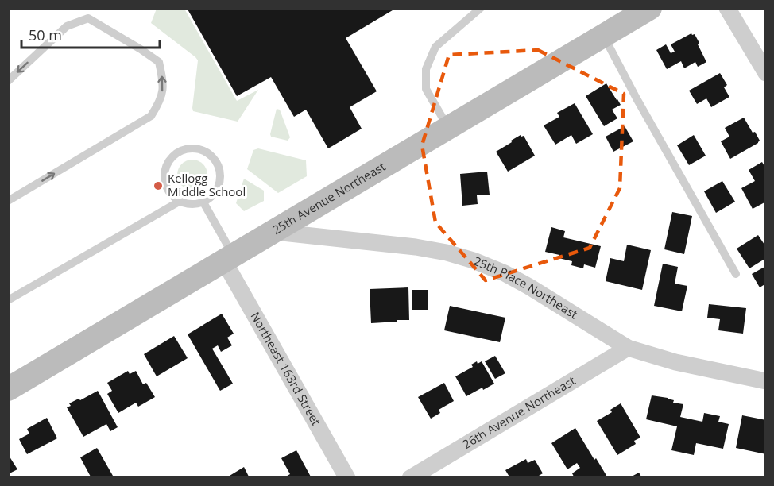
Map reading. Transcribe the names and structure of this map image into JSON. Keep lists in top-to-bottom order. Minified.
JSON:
{"streets":{"street":["25th Avenue Northeast","25th Place Northeast","Northeast 163rd Street","26th Avenue Northeast"]},"crossings":[["25th Avenue Northeast","25th Place Northeast"],["25th Avenue Northeast","Northeast 163rd Street"],["25th Place Northeast","26th Avenue Northeast"]],"places":["Kellogg Middle School"],"scale_bar":"50 m"}
